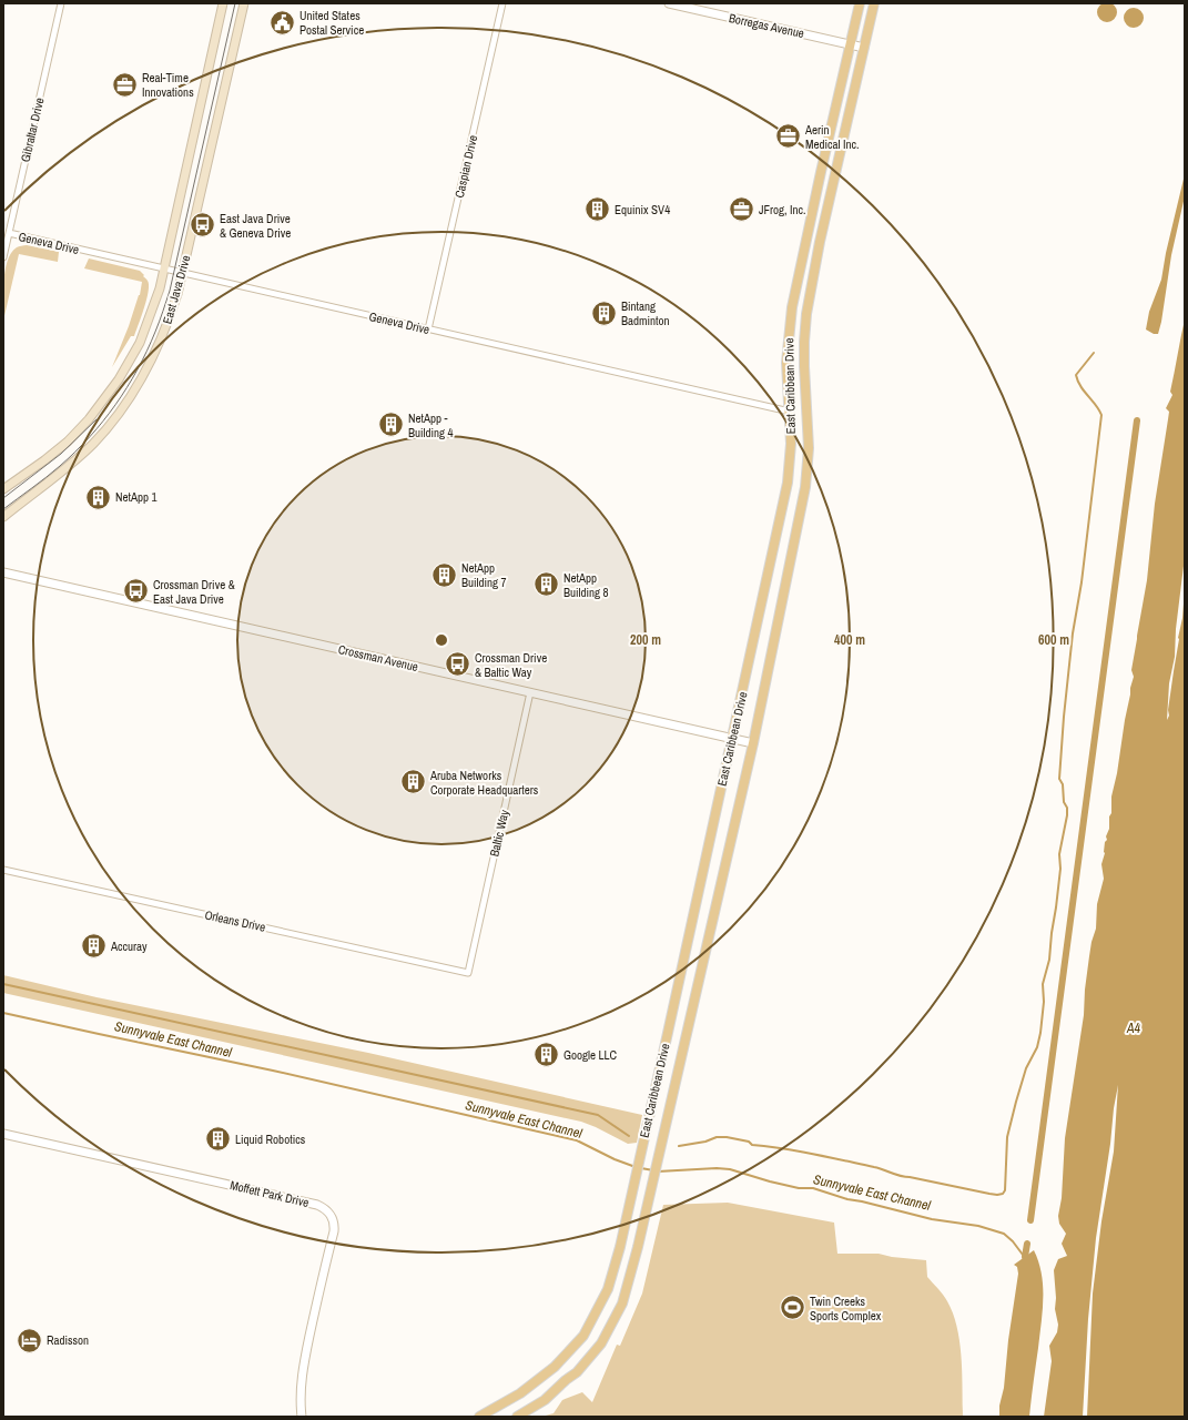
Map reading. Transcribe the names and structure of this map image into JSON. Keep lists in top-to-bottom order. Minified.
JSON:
{"streets":{"main road":["East Java Drive","East Caribbean Drive"],"street":["Borregas Avenue","Gibraltar Drive","Caspian Drive","Geneva Drive","Crossman Avenue","Baltic Way","Orleans Drive","Moffett Park Drive"]},"crossings":[["Borregas Avenue","East Caribbean Drive"],["Gibraltar Drive","Geneva Drive"],["Caspian Drive","Geneva Drive"],["Geneva Drive","East Java Drive"],["Geneva Drive","East Caribbean Drive"],["East Caribbean Drive","Crossman Avenue"],["Crossman Avenue","Baltic Way"],["Baltic Way","Orleans Drive"]],"water":["A4","Sunnyvale East Channel"],"places":{"public building":["United States Postal Service"],"office":["Real-Time Innovations","Aerin Medical Inc.","JFrog, Inc."],"building":["Equinix SV4","Bintang Badminton","NetApp - Building 4","NetApp 1","NetApp Building 7","NetApp Building 8","Aruba Networks Corporate Headquarters","Accuray","Google LLC","Liquid Robotics"],"bus stop":["East Java Drive & Geneva Drive","Crossman Drive & East Java Drive","Crossman Drive & Baltic Way"],"sports":["Twin Creeks Sports Complex"],"hotel":["Radisson"]},"rings":["200 m","400 m","600 m"]}
